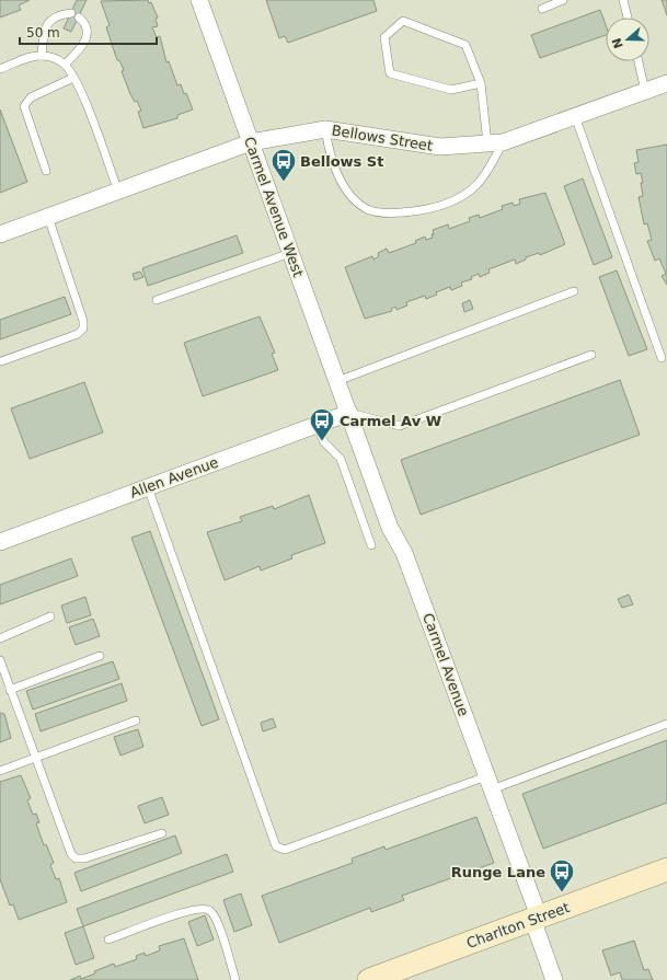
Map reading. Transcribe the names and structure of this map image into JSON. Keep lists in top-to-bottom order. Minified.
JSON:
{"streets":{"street":["Bellows Street","Carmel Avenue West","Allen Avenue","Carmel Avenue","Charlton Street"]},"crossings":[["Bellows Street","Carmel Avenue West"],["Carmel Avenue West","Allen Avenue"],["Carmel Avenue West","Carmel Avenue"],["Allen Avenue","Carmel Avenue"],["Carmel Avenue","Charlton Street"]],"places":{"bus stop":["Bellows St","Carmel Av W","Runge Lane"]},"scale_bar":"50 m","north":"left"}
